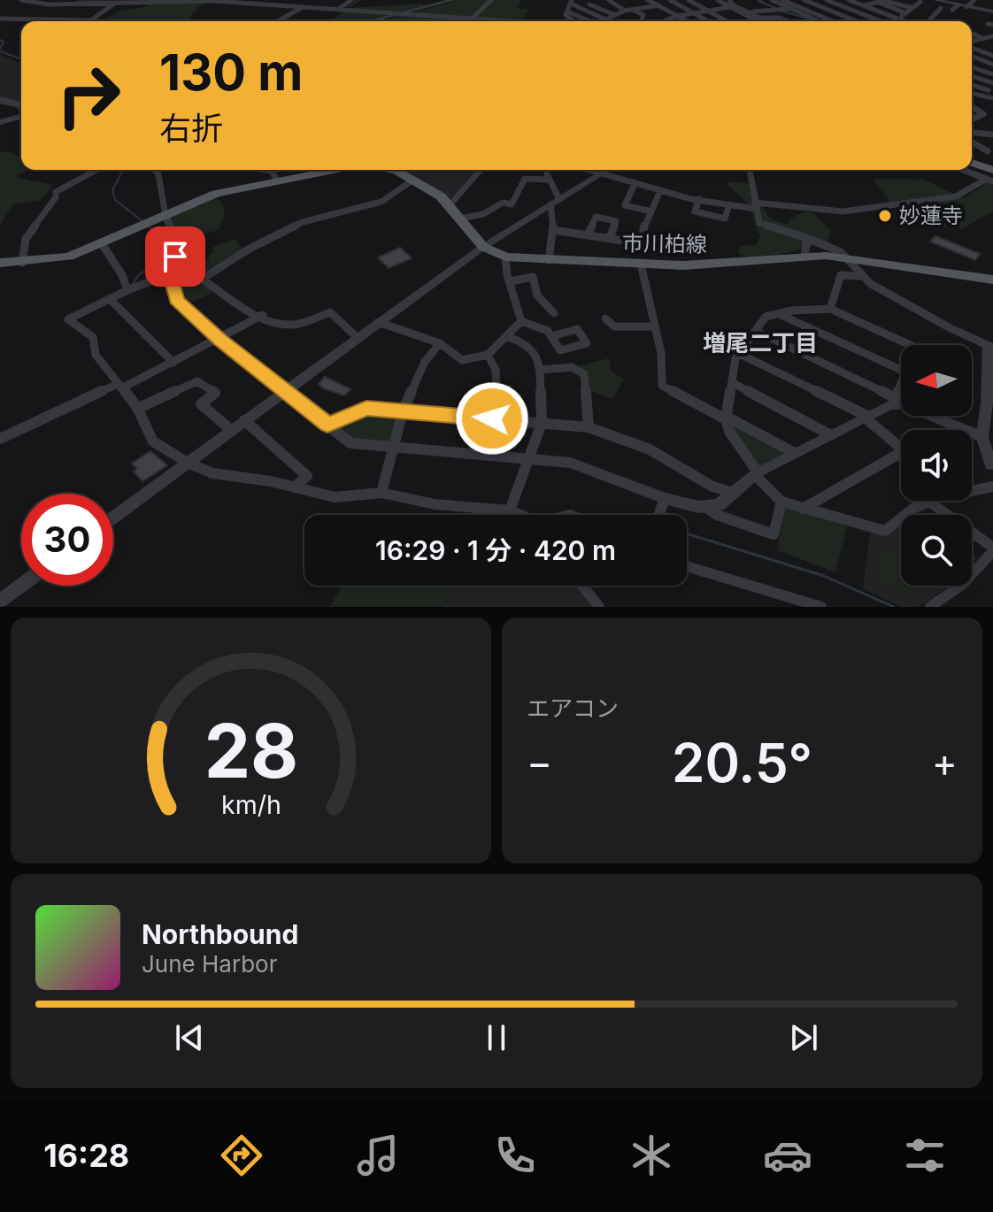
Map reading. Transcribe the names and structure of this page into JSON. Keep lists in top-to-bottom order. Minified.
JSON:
{"streets":{"main road":["市川柏線"]},"districts":["増尾二丁目"],"places":["妙蓮寺"],"north":"left","page":{"turn":["130 m","右折"],"limit":"30","trip":"16:29 · 1 分 · 420 m","tile":"エアコン","heat":["−","20.5°","+"],"song":["Northbound","June Harbor"],"tabs":"16:28","gauge":["28","km/h"]}}
